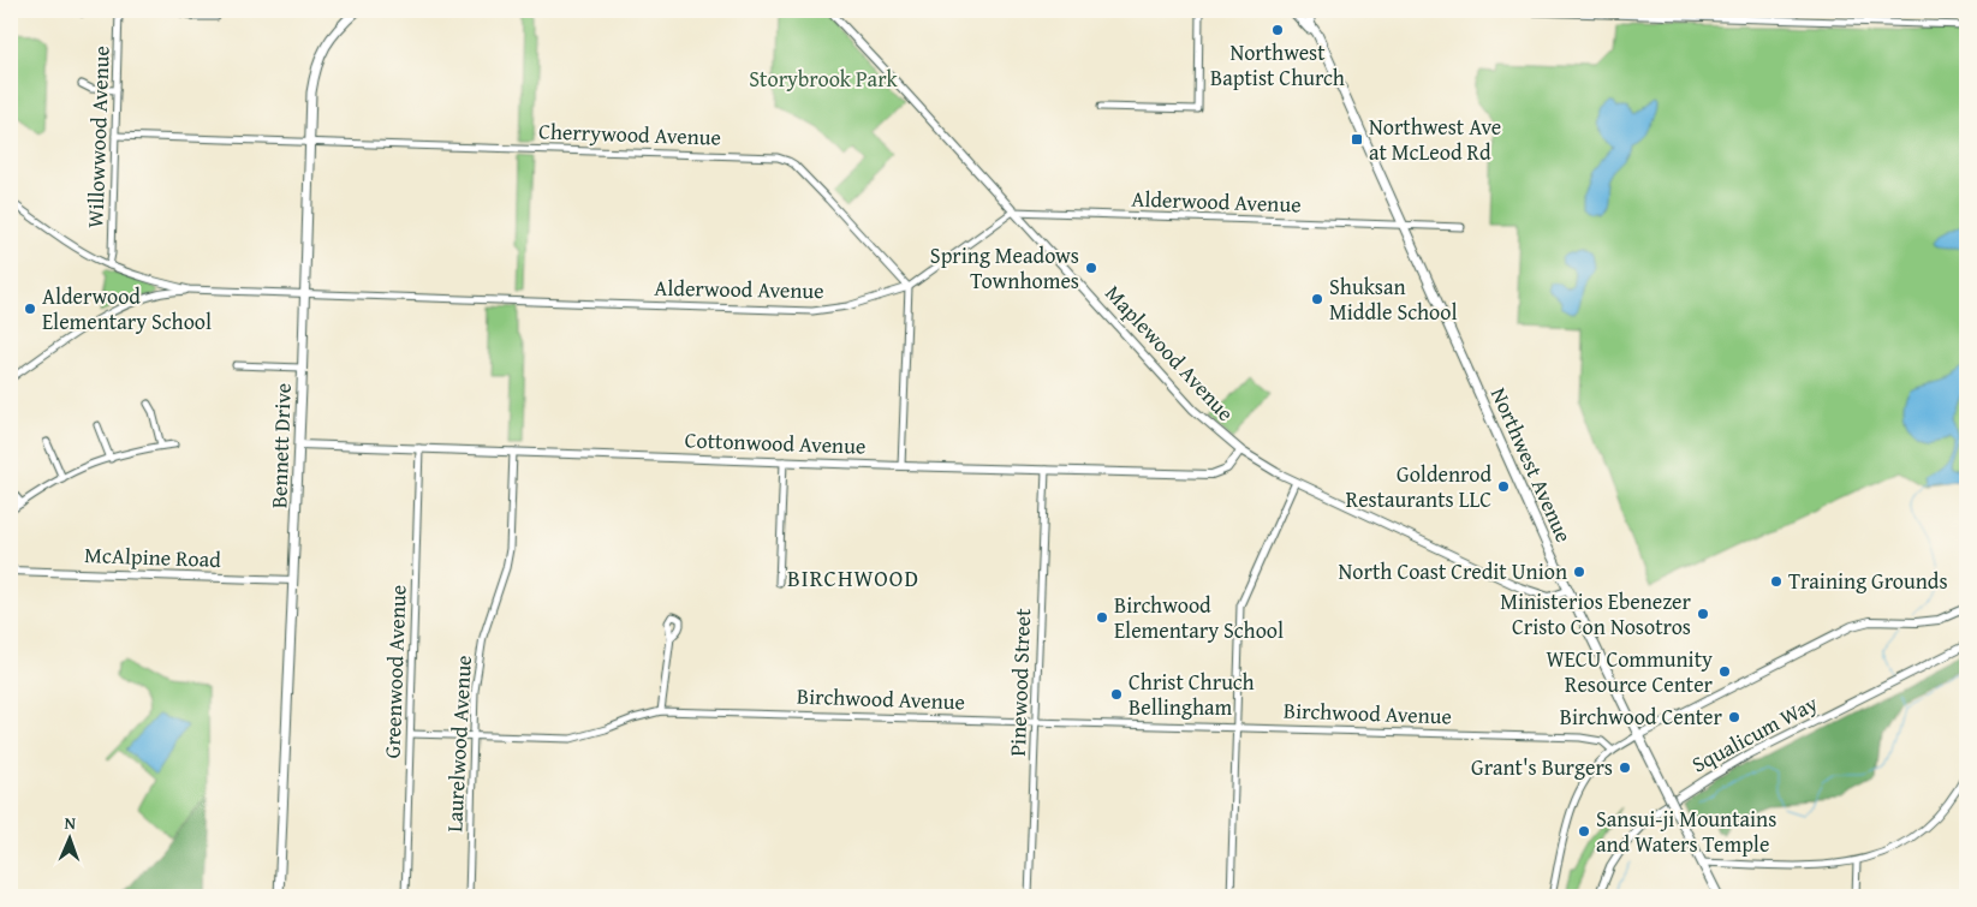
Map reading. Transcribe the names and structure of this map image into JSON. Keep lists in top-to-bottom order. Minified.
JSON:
{"streets":{"main road":["Bennett Drive","Northwest Avenue"],"street":["Cherrywood Avenue","Willowwood Avenue","Alderwood Avenue","Maplewood Avenue","Cottonwood Avenue","McAlpine Road","Greenwood Avenue","Pinewood Street","Birchwood Avenue","Squalicum Way","Laurelwood Avenue"]},"crossings":[["Cherrywood Avenue","Willowwood Avenue"],["Cherrywood Avenue","Alderwood Avenue"],["Cherrywood Avenue","Bennett Drive"],["Willowwood Avenue","Alderwood Avenue"],["Alderwood Avenue","Maplewood Avenue"],["Alderwood Avenue","Bennett Drive"],["Alderwood Avenue","Northwest Avenue"],["Maplewood Avenue","Cottonwood Avenue"],["Maplewood Avenue","Northwest Avenue"],["Cottonwood Avenue","Bennett Drive"],["Cottonwood Avenue","Greenwood Avenue"],["Cottonwood Avenue","Pinewood Street"],["Cottonwood Avenue","Laurelwood Avenue"],["Bennett Drive","McAlpine Road"],["Greenwood Avenue","Birchwood Avenue"],["Pinewood Street","Birchwood Avenue"],["Birchwood Avenue","Laurelwood Avenue"]],"districts":["BIRCHWOOD"],"parks":["Storybrook Park"],"places":{"other":["Northwest Baptist Church","Spring Meadows Townhomes","Shuksan Middle School","Alderwood Elementary School","Goldenrod Restaurants LLC","North Coast Credit Union","Training Grounds","Ministerios Ebenezer Cristo Con Nosotros","Birchwood Elementary School","WECU Community Resource Center","Christ Chruch Bellingham","Birchwood Center","Grant's Burgers","Sansui-ji Mountains and Waters Temple"],"transit":["Northwest Ave at McLeod Rd"]},"north":"top"}
